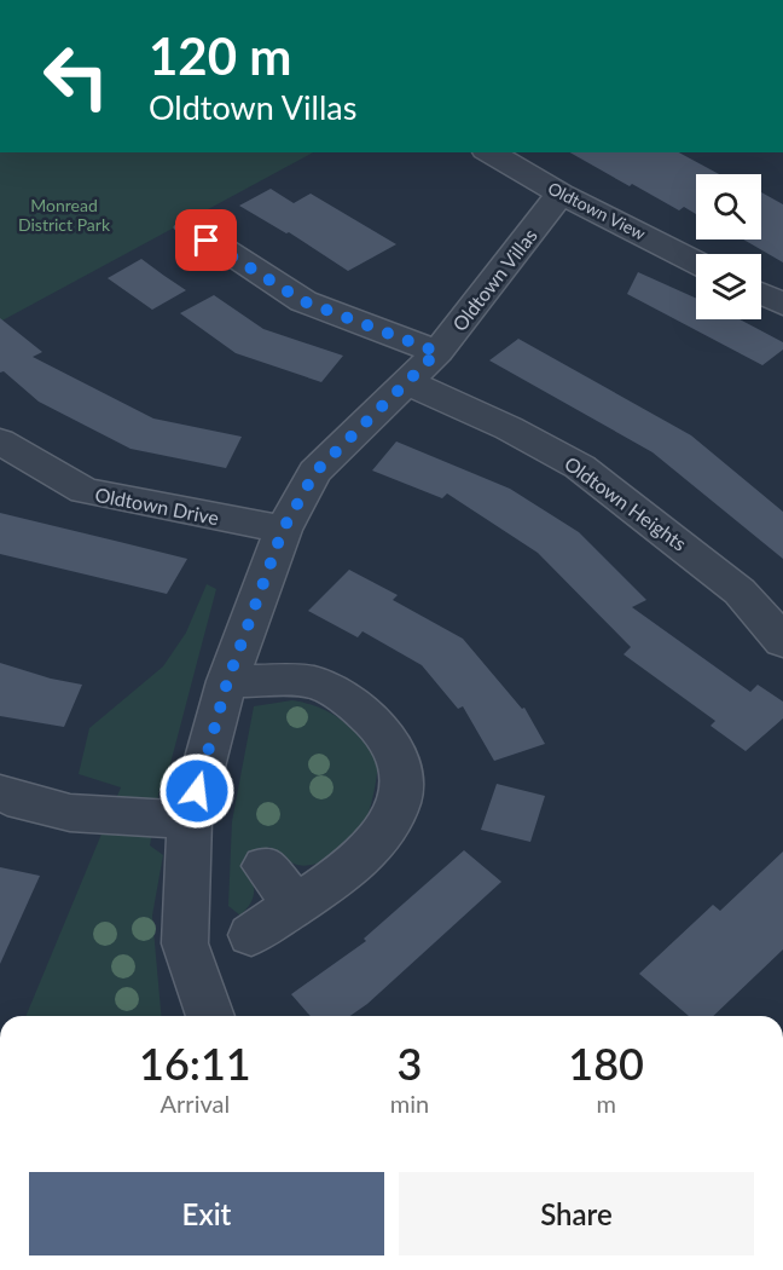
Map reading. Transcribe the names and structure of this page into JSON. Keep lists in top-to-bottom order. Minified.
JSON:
{"streets":{"street":["Oldtown View","Oldtown Villas","Oldtown Heights","Oldtown Drive"]},"crossings":[["Oldtown View","Oldtown Villas"],["Oldtown Villas","Oldtown Heights"],["Oldtown Villas","Oldtown Drive"]],"parks":["Monread District Park"],"page":{"turn":["120 m","Oldtown Villas"],"eta":["16:11","Arrival","3","min","180","m"],"buttons":["Exit","Share"]}}
